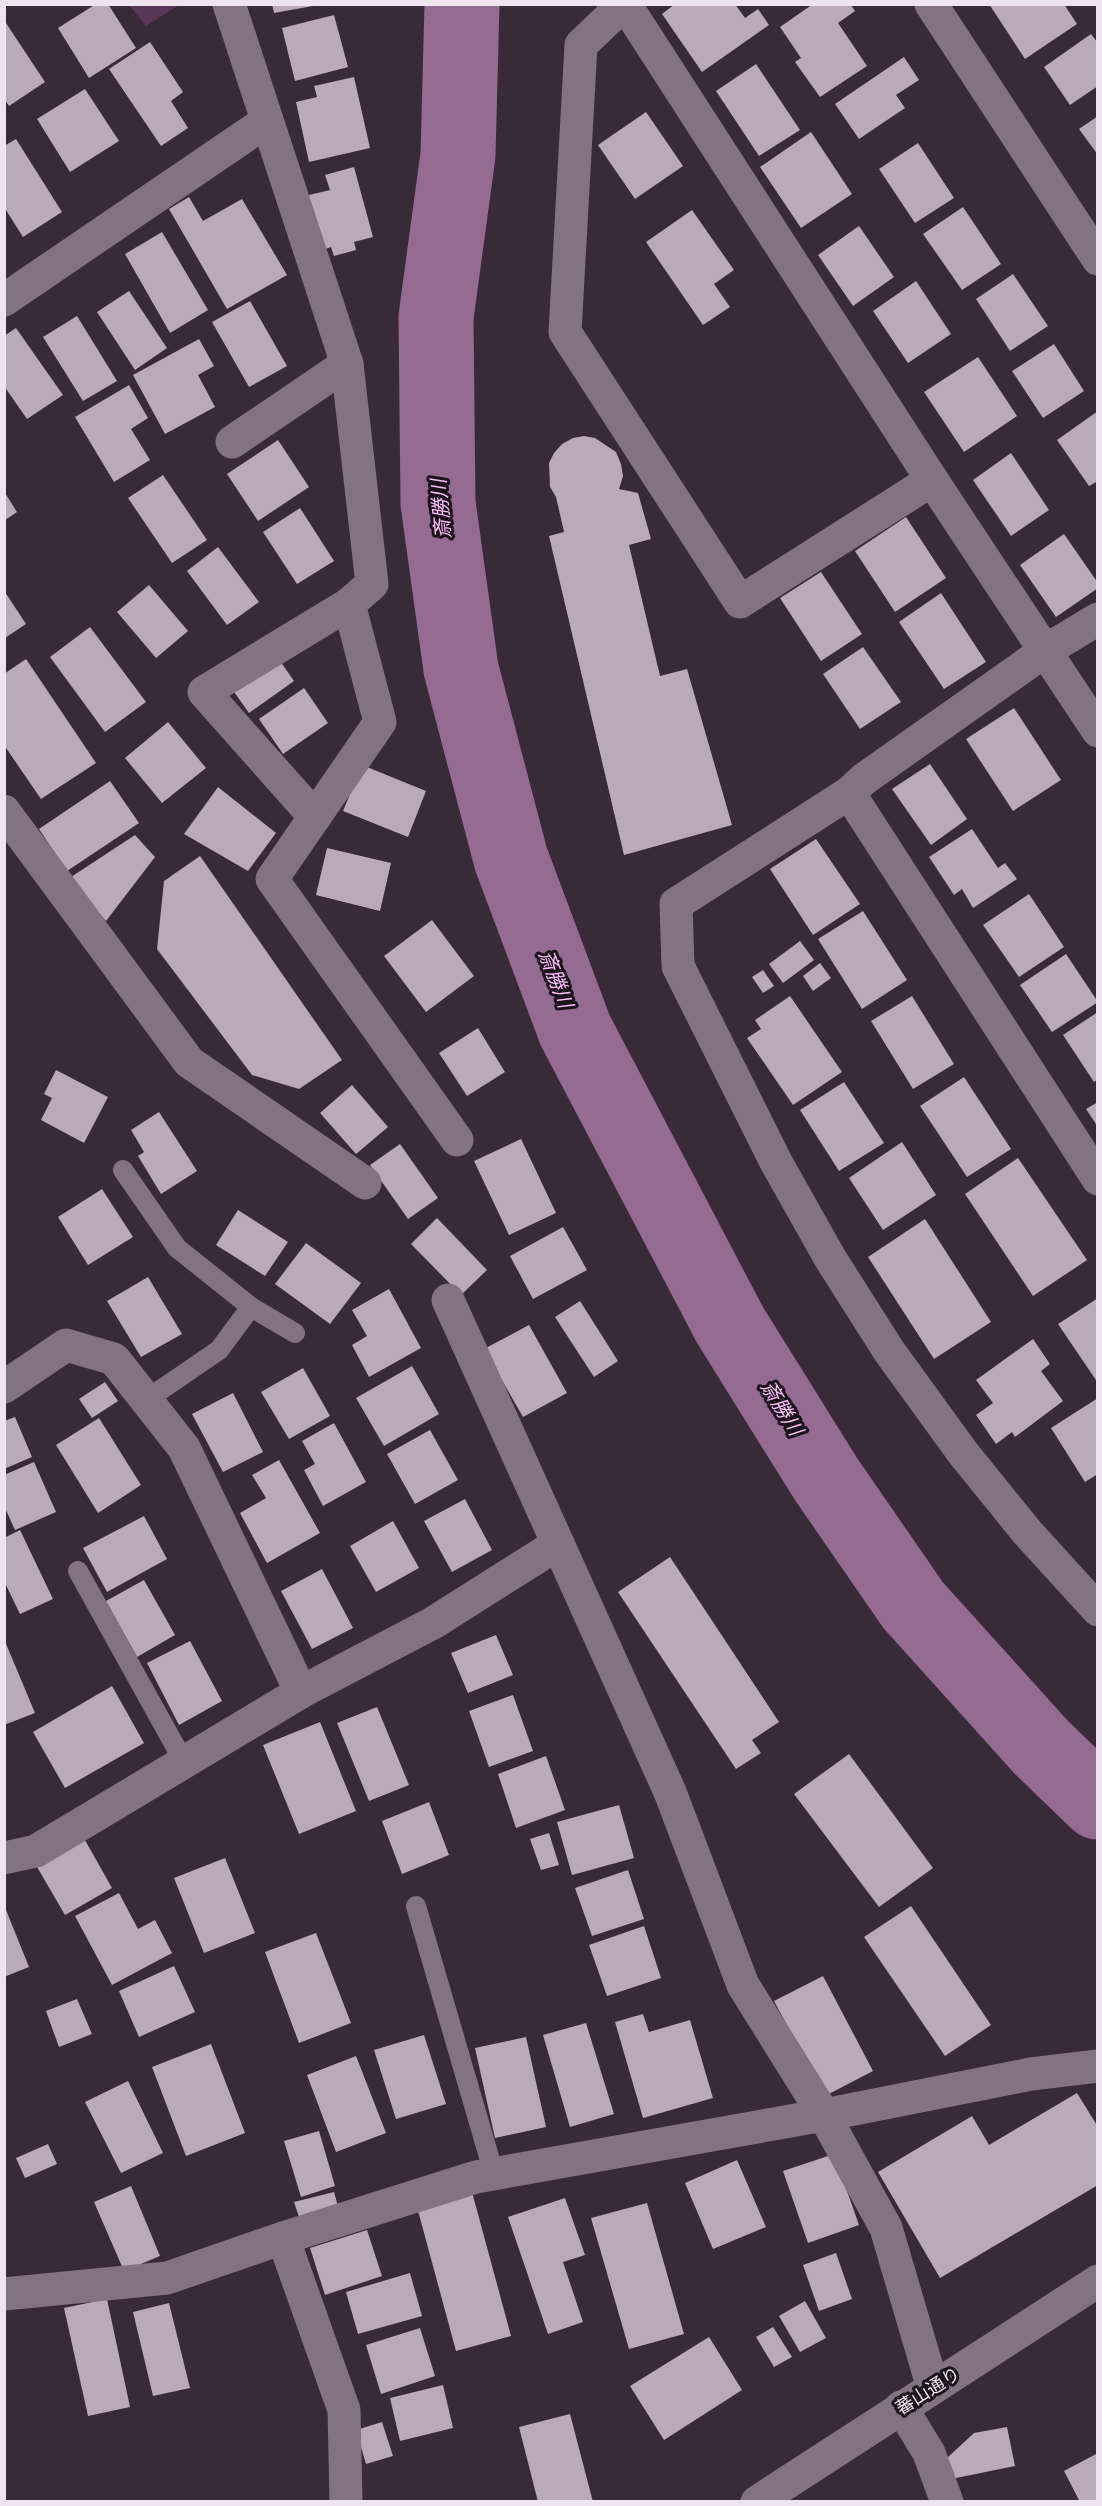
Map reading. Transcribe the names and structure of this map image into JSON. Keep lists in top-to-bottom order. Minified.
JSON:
{"streets":{"street":["蕃山通り"]},"water":["斎勝川"]}
